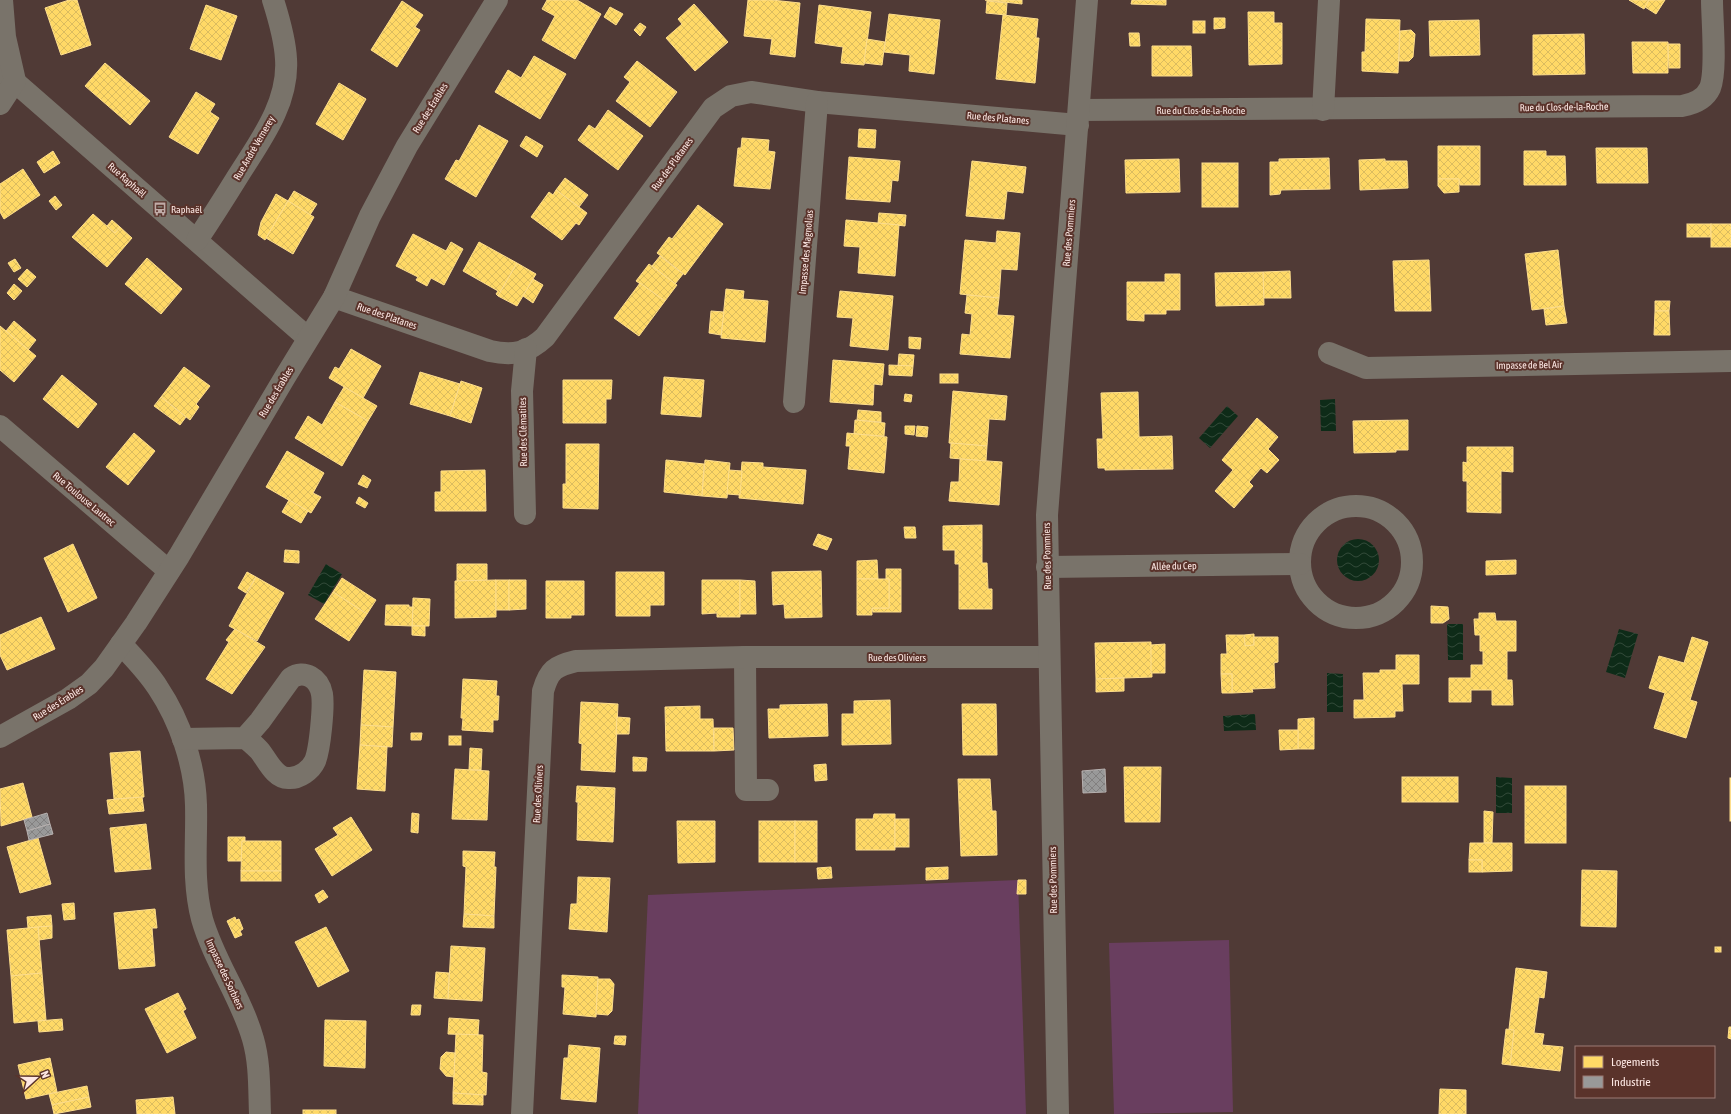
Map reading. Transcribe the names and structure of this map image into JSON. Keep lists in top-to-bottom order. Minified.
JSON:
{"streets":{"street":["Rue du Clos-de-la-Roche","Rue des Érables","Rue des Platanes","Rue André Vernerey","Rue Raphaël","Rue des Pommiers","Impasse des Magnolias","Impasse de Bel Air","Rue des Clématites","Rue Toulouse Lautrec","Allée du Cep","Rue des Oliviers","Impasse des Sorbiers"]},"crossings":[["Rue du Clos-de-la-Roche","Rue des Platanes"],["Rue du Clos-de-la-Roche","Rue des Pommiers"],["Rue des Érables","Rue des Platanes"],["Rue des Érables","Rue Raphaël"],["Rue des Érables","Rue Toulouse Lautrec"],["Rue des Érables","Impasse des Sorbiers"],["Rue des Platanes","Rue des Pommiers"],["Rue des Platanes","Impasse des Magnolias"],["Rue des Platanes","Rue des Clématites"],["Rue André Vernerey","Rue Raphaël"],["Rue des Pommiers","Allée du Cep"],["Rue des Pommiers","Rue des Oliviers"]],"places":{"bus stop":["Raphaël"]},"legend":["Logements","Industrie"],"north":"right"}
